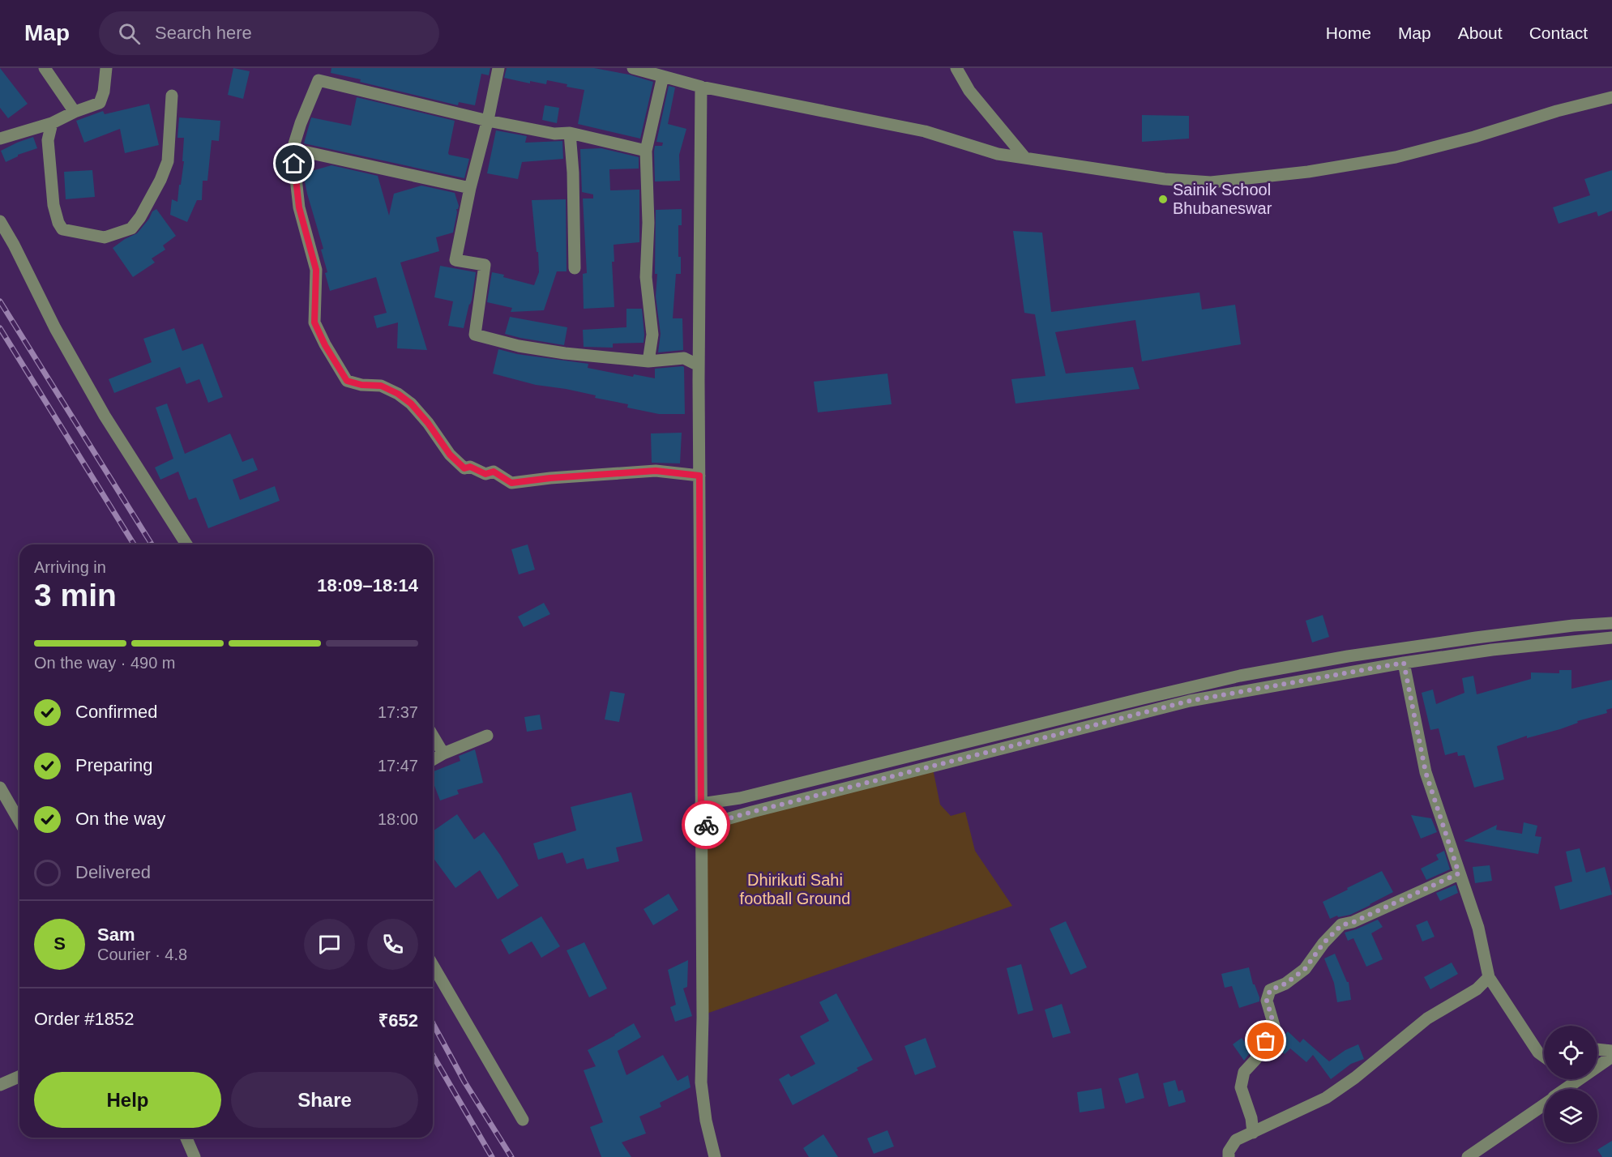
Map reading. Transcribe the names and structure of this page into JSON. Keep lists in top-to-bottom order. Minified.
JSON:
{"parks":["Dhirikuti Sahi football Ground"],"places":["Sainik School Bhubaneswar"],"page":{"header":"Map","search":"Search here","nav":["Home","Map","About","Contact"],"heading":["3 min","Arriving in","18:09–18:14"],"panel":["Sam","Courier · 4.8","Order #1852","₹652"],"bar":"On the way · 490 m","list":[["Confirmed","17:37"],["Preparing","17:47"],["On the way","18:00"],"Delivered"],"round":"S","buttons":["Help","Share"]}}
